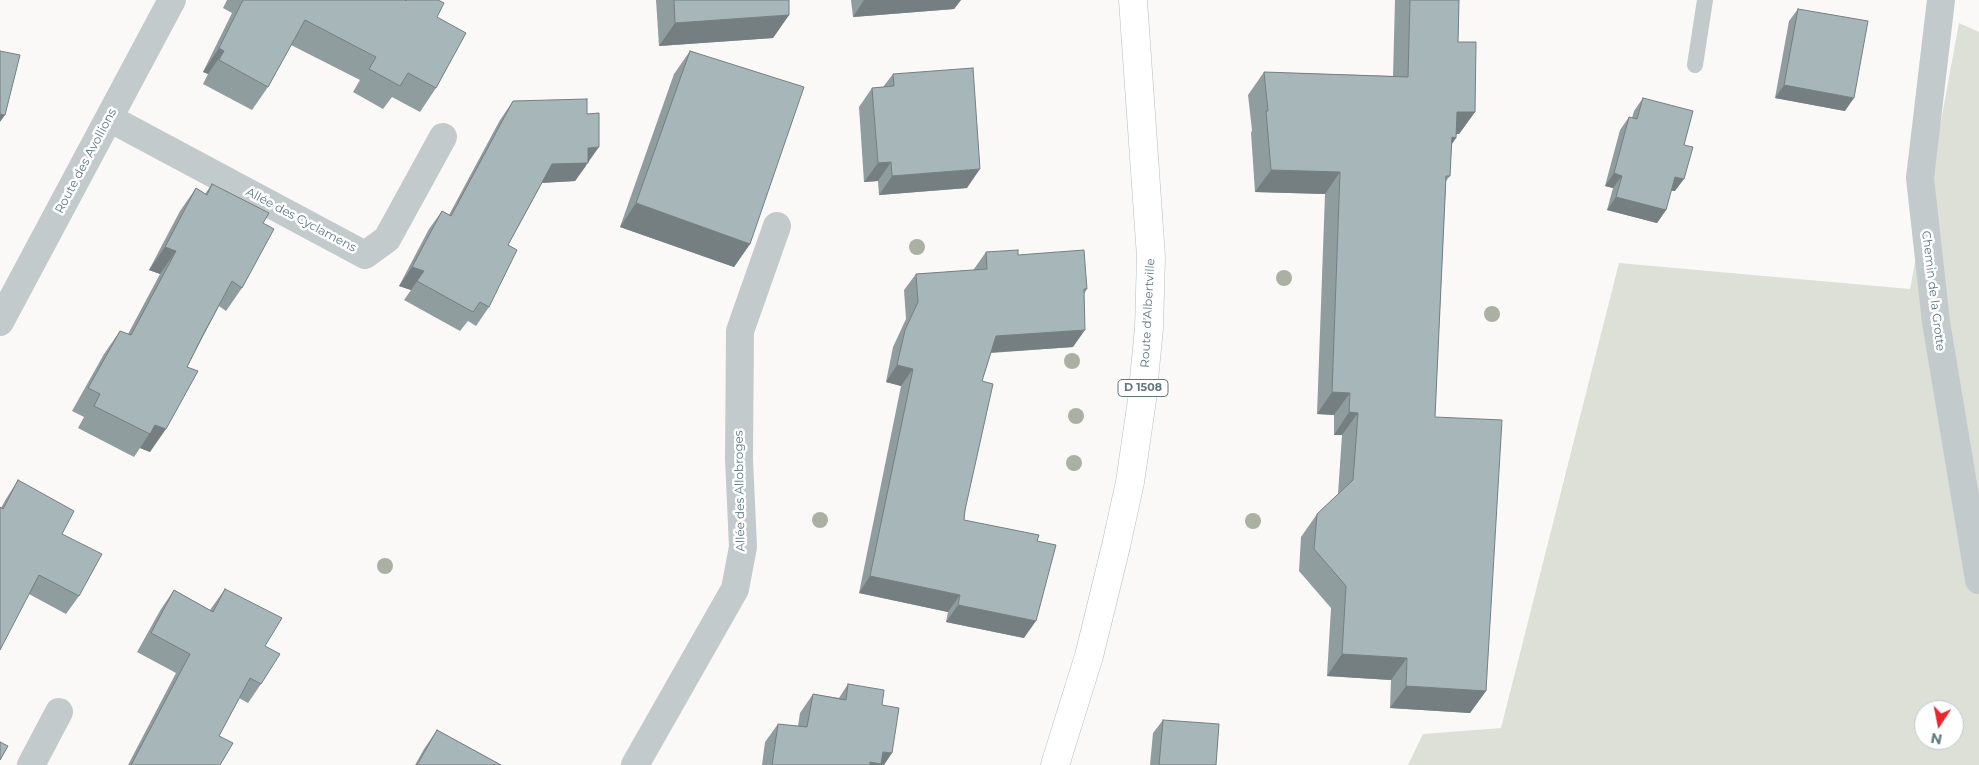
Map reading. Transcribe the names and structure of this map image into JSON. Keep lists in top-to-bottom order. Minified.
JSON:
{"streets":{"main road":["Route d'Albertville","D 1508"],"street":["Route des Avollions","Allée des Cyclamens","Chemin de la Grotte","Allée des Allobroges"]},"crossings":[["Route des Avollions","Allée des Cyclamens"]],"north":"bottom"}
